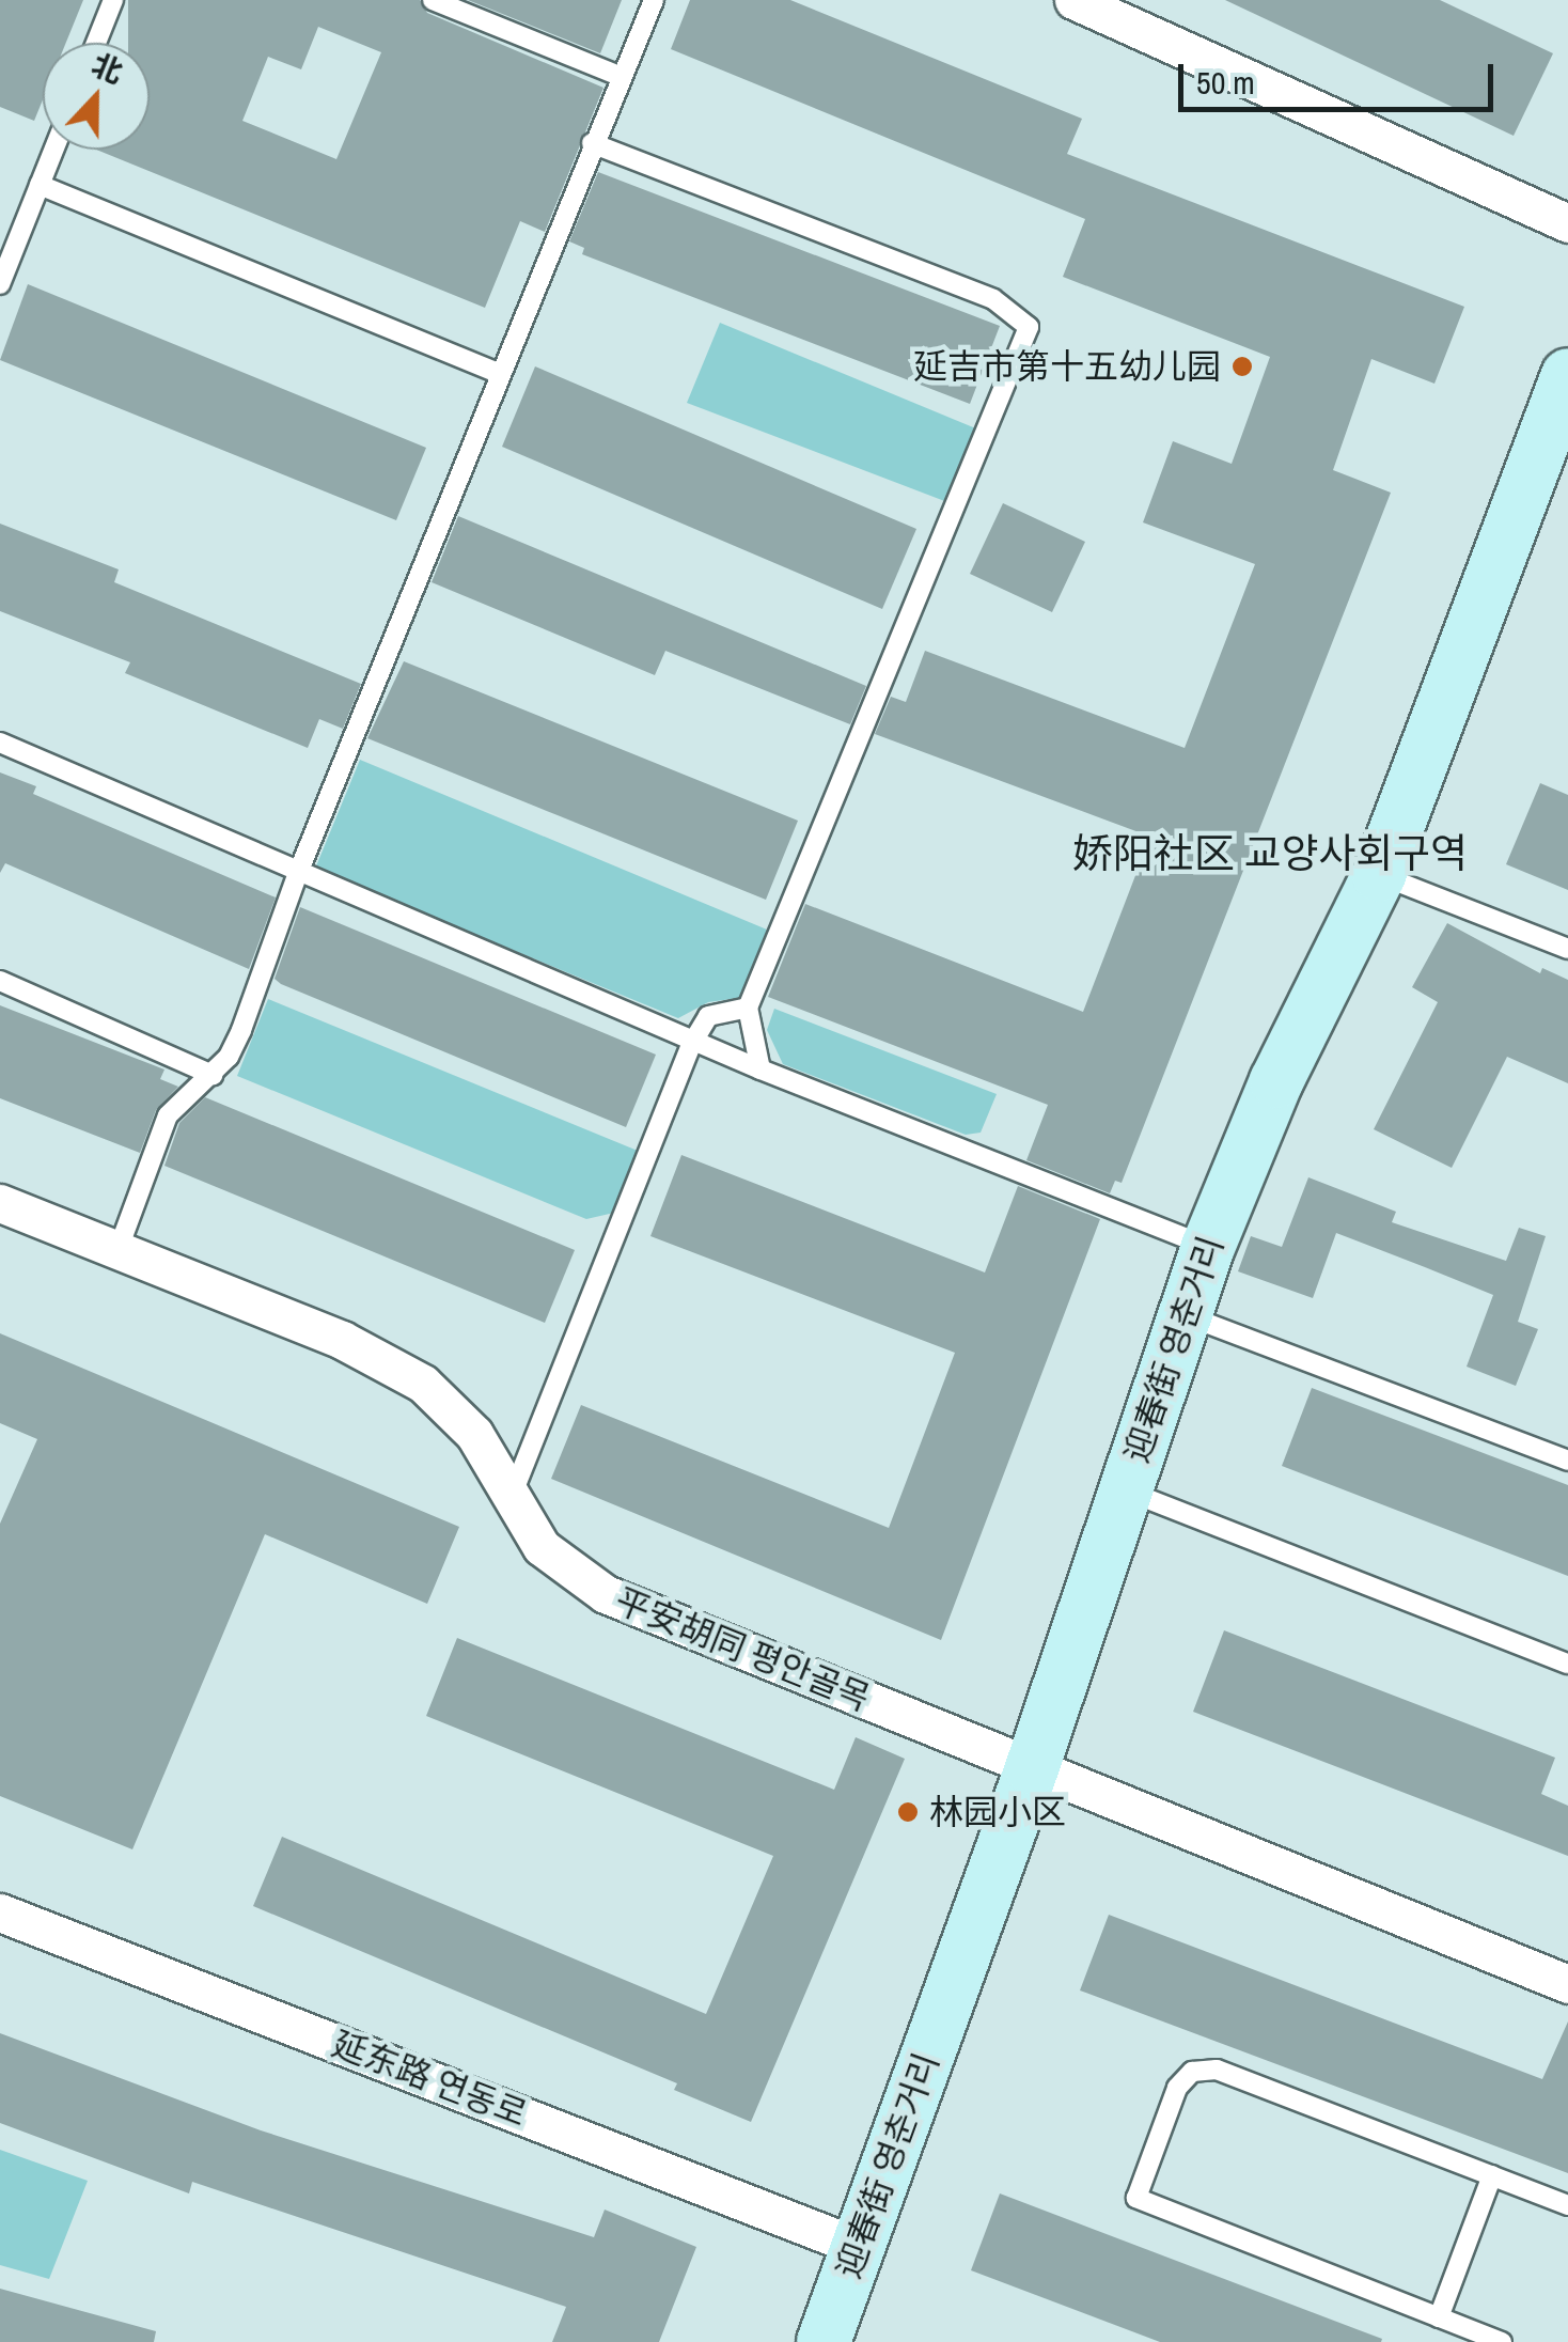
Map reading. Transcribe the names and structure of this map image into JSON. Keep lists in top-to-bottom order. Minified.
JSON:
{"streets":{"street":["迎春街 영춘거리","平安胡同 평안골목","延东路 연동로"]},"crossings":[["迎春街 영춘거리","平安胡同 평안골목"],["迎春街 영춘거리","延东路 연동로"]],"districts":["娇阳社区 교양사회구역"],"places":["延吉市第十五幼儿园","林园小区"],"scale_bar":"50 m","north":"top"}
